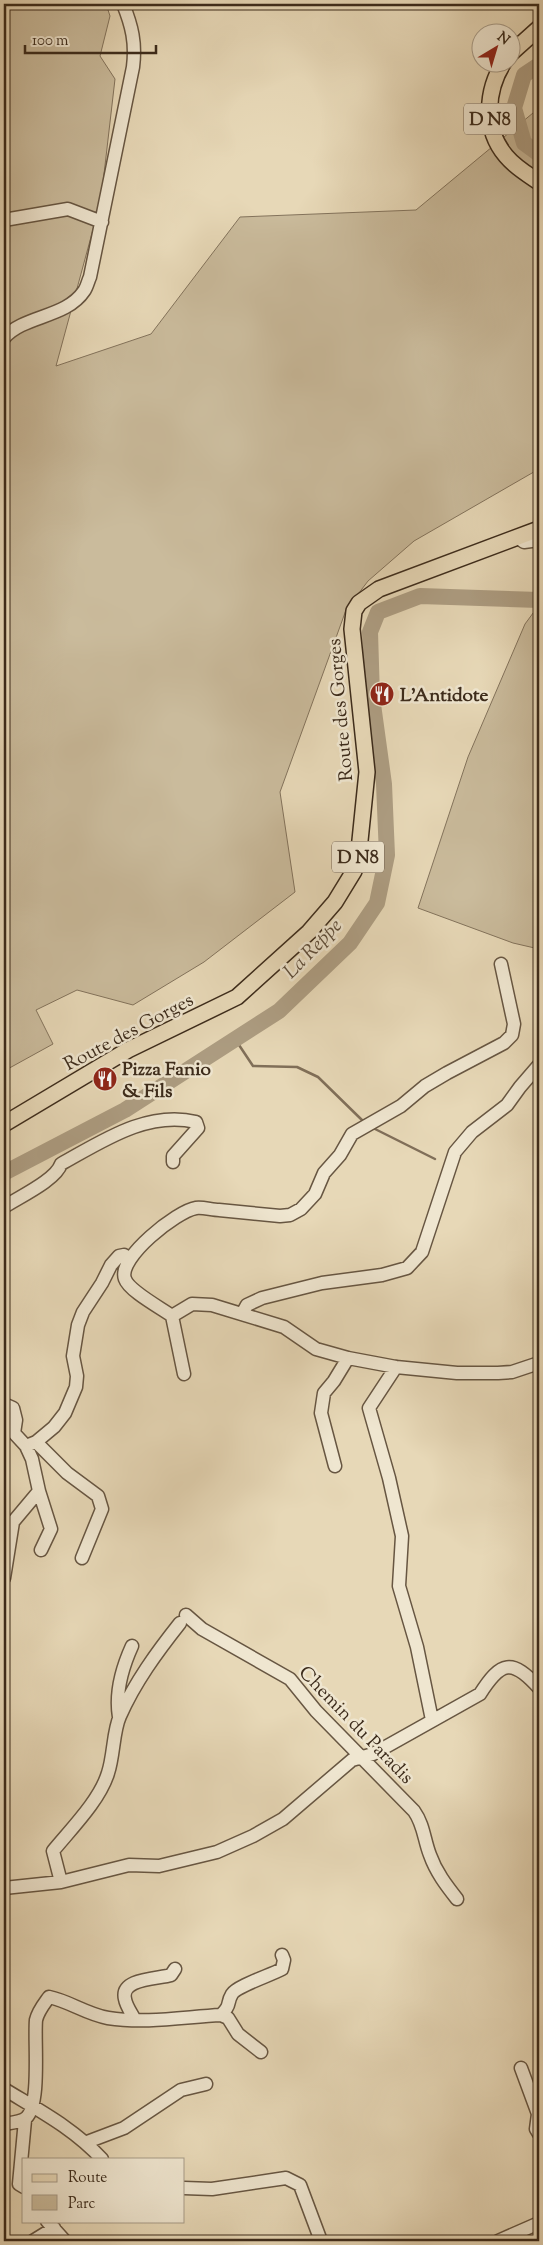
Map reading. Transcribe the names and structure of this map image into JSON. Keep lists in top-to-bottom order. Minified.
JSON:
{"streets":{"main road":["D N8","Route des Gorges"],"street":["Chemin du Paradis"]},"water":["La Reppe"],"places":{"restaurant":["L'Antidote","Pizza Fanio & Fils"]},"legend":["Route","Parc"],"scale_bar":"100 m","north":"top right"}
